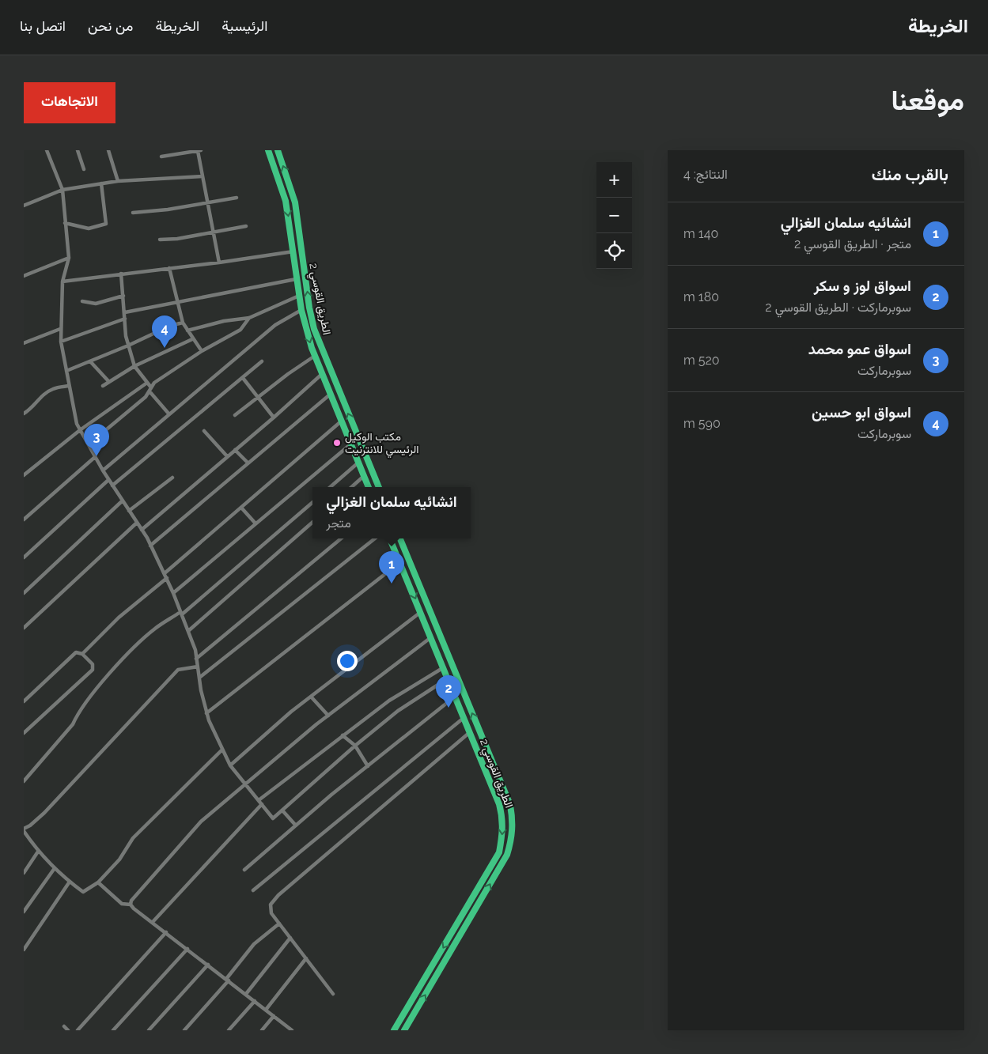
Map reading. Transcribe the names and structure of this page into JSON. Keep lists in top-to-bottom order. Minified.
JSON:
{"streets":{"highway":["الطريق القوسي 2"]},"places":["مكتب الوكيل الرئيسي للانترنيت"],"page":{"header":"الخريطة","nav":["الرئيسية","الخريطة","من نحن","اتصل بنا"],"title":"موقعنا","buttons":"الاتجاهات","heading":["بالقرب منك","النتائج: 4"],"map_buttons":["+","−"],"list":[{"mark":"1","name":"انشائيه سلمان الغزالي","note":"متجر · الطريق القوسي 2","value":"140 m"},{"mark":"2","name":"اسواق لوز و سكر","note":"سوبرماركت · الطريق القوسي 2","value":"180 m"},{"mark":"3","name":"اسواق عمو محمد","note":"سوبرماركت","value":"520 m"},{"mark":"4","name":"اسواق ابو حسين","note":"سوبرماركت","value":"590 m"}],"pins":["4","3","1","2"],"popup":["انشائيه سلمان الغزالي","متجر"]}}
